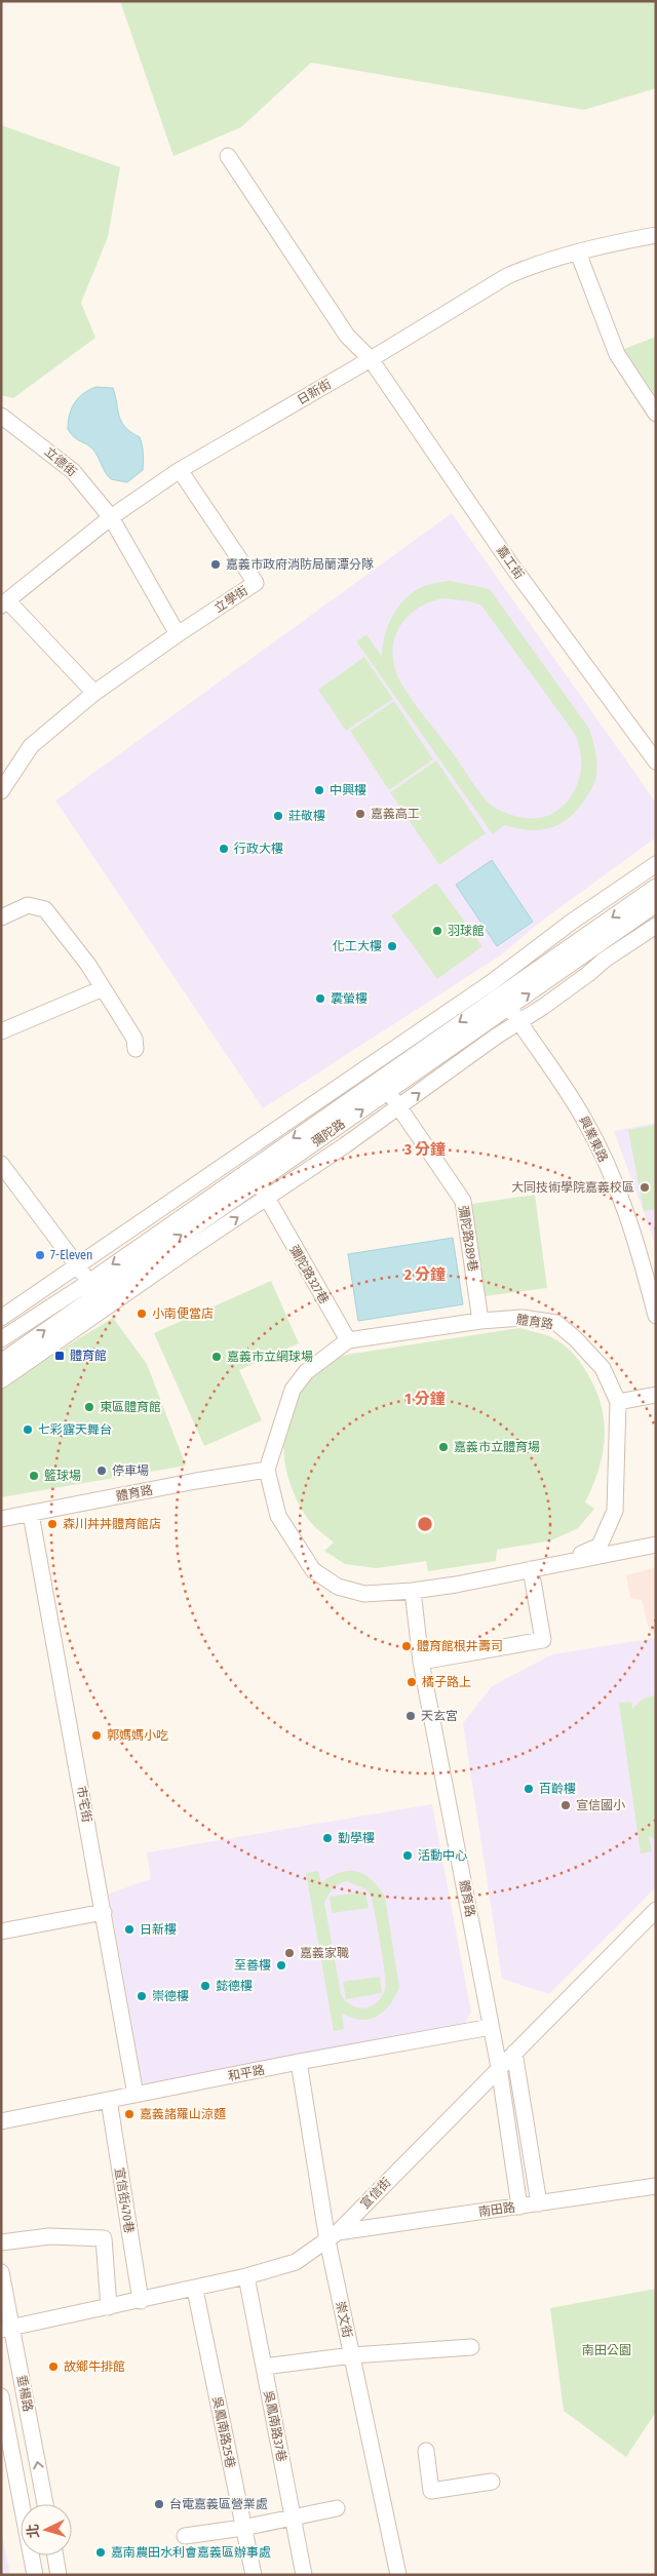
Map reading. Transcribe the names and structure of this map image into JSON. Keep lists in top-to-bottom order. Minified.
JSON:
{"streets":{"street":["日新街","立德街","嘉工街","立學街","彌陀路","興業東路","彌陀路289巷","彌陀路327巷","體育路","市宅街","和平路","宣信街","宣信街470巷","南田路","崇文街","垂楊路","吳鳳南路37巷","吳鳳南路25巷"]},"crossings":[["日新街","立德街"],["日新街","嘉工街"],["日新街","立學街"],["立德街","立學街"],["彌陀路","興業東路"],["彌陀路","彌陀路289巷"],["彌陀路","彌陀路327巷"],["彌陀路289巷","體育路"],["彌陀路327巷","體育路"],["體育路","市宅街"],["體育路","和平路"],["體育路","宣信街"],["體育路","南田路"],["市宅街","和平路"],["和平路","宣信街470巷"],["和平路","崇文街"],["宣信街","宣信街470巷"],["宣信街","南田路"],["宣信街","崇文街"],["宣信街","垂楊路"],["宣信街","吳鳳南路37巷"],["宣信街","吳鳳南路25巷"],["南田路","崇文街"]],"parks":["南田公園"],"places":{"other":["嘉義市政府消防局蘭潭分隊","中興樓","嘉義高工","莊敬樓","行政大樓","羽球館","化工大樓","囊螢樓","大同技術學院嘉義校區","7-Eleven","小南便當店","嘉義市立網球場","東區體育館","七彩露天舞台","嘉義市立體育場","停車場","籃球場","森川丼丼體育館店","體育館根井壽司","橘子路上","天玄宮","郭媽媽小吃","百齡樓","宣信國小","勤學樓","活動中心","日新樓","嘉義家職","至善樓","懿德樓","崇德樓","嘉義諸羅山涼麵","故鄉牛排館","台電嘉義區營業處","嘉南農田水利會嘉義區辦事處"],"transit":["體育館"]},"north":"left","rings":["3 分鐘","2 分鐘","1 分鐘"]}
